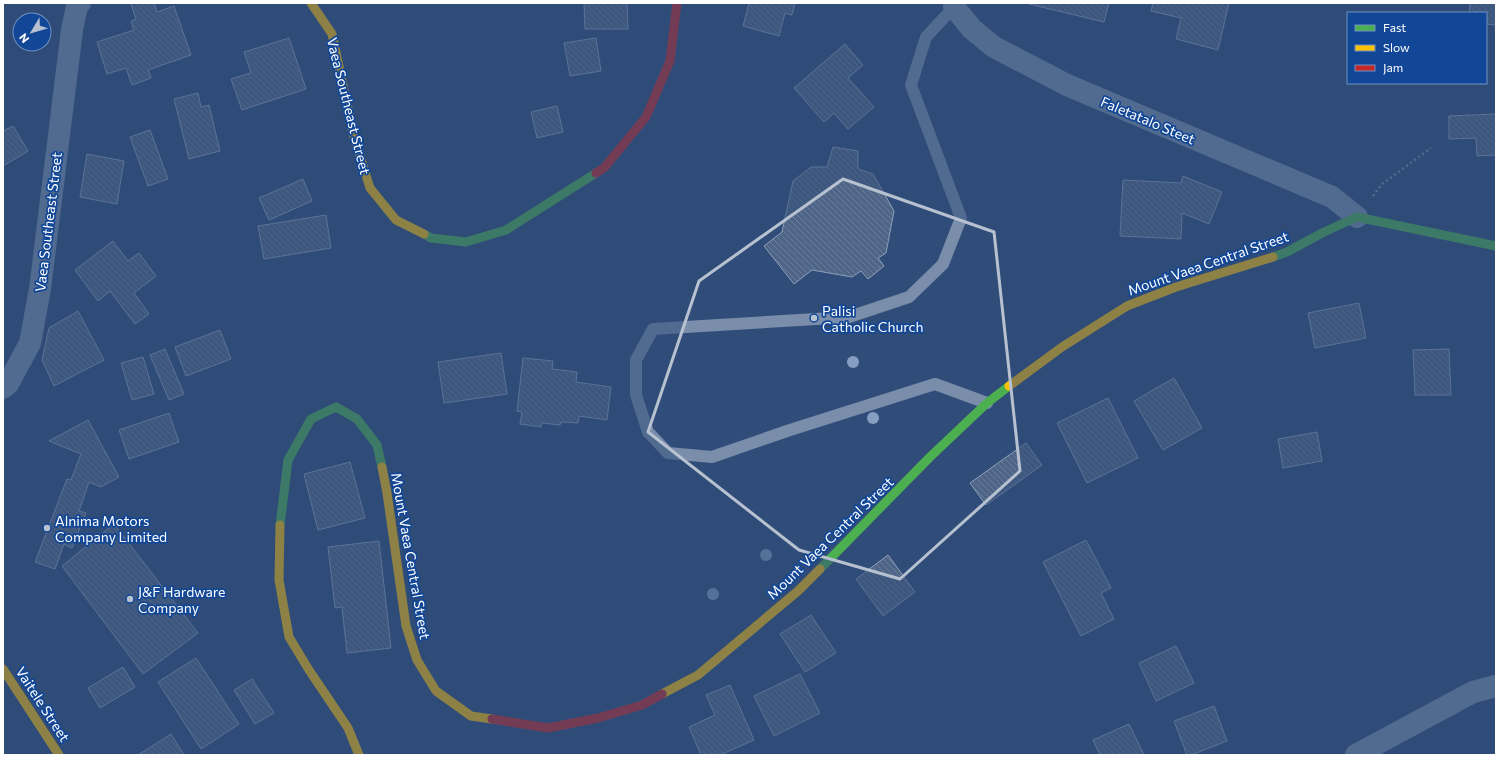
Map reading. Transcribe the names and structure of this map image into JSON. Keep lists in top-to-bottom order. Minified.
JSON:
{"streets":{"street":["Vaea Southeast Street","Faletatalo Steet","Mount Vaea Central Street","Vaitele Street"]},"crossings":[["Faletatalo Steet","Mount Vaea Central Street"]],"places":["Palisi Catholic Church","Alnima Motors Company Limited","J&F Hardware Company"],"legend":["Fast","Slow","Jam"],"north":"bottom left"}
